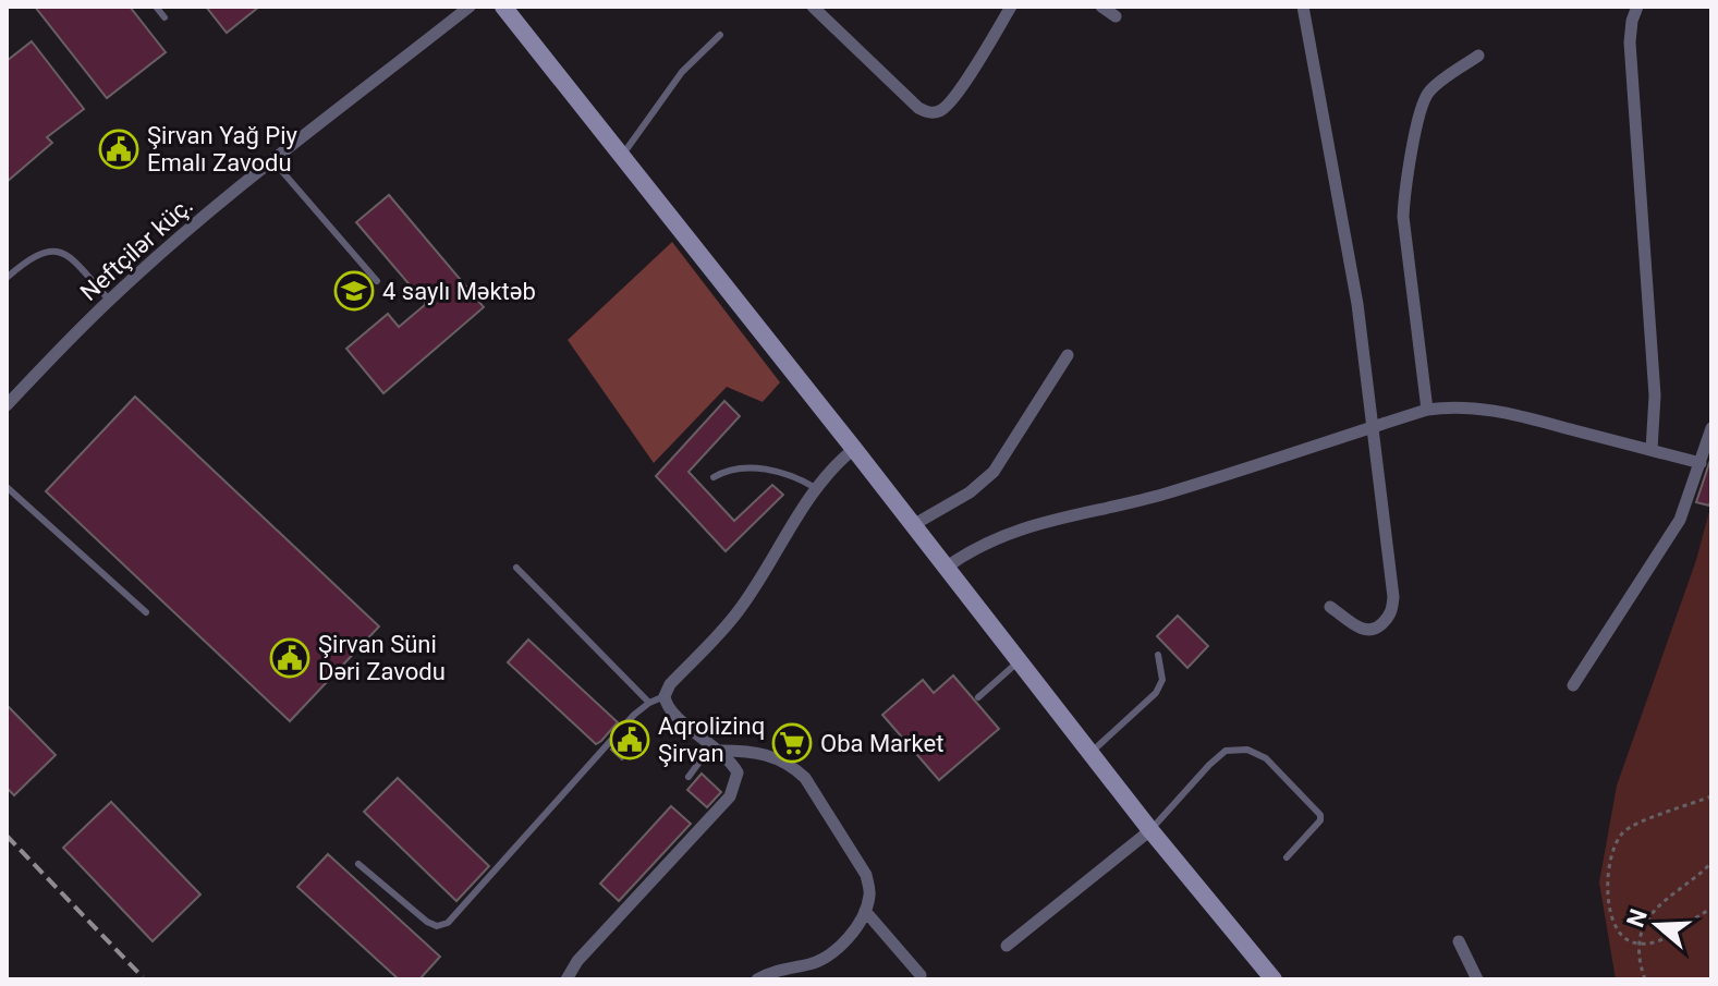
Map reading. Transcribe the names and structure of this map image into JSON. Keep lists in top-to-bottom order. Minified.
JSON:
{"streets":{"street":["Neftçilər küç."]},"places":{"public building":["Şirvan Yağ Piy Emalı Zavodu","Şirvan Süni Dəri Zavodu","Aqrolizinq Şirvan"],"school or university":["4 saylı Məktəb"],"supermarket":["Oba Market"]},"north":"left"}
